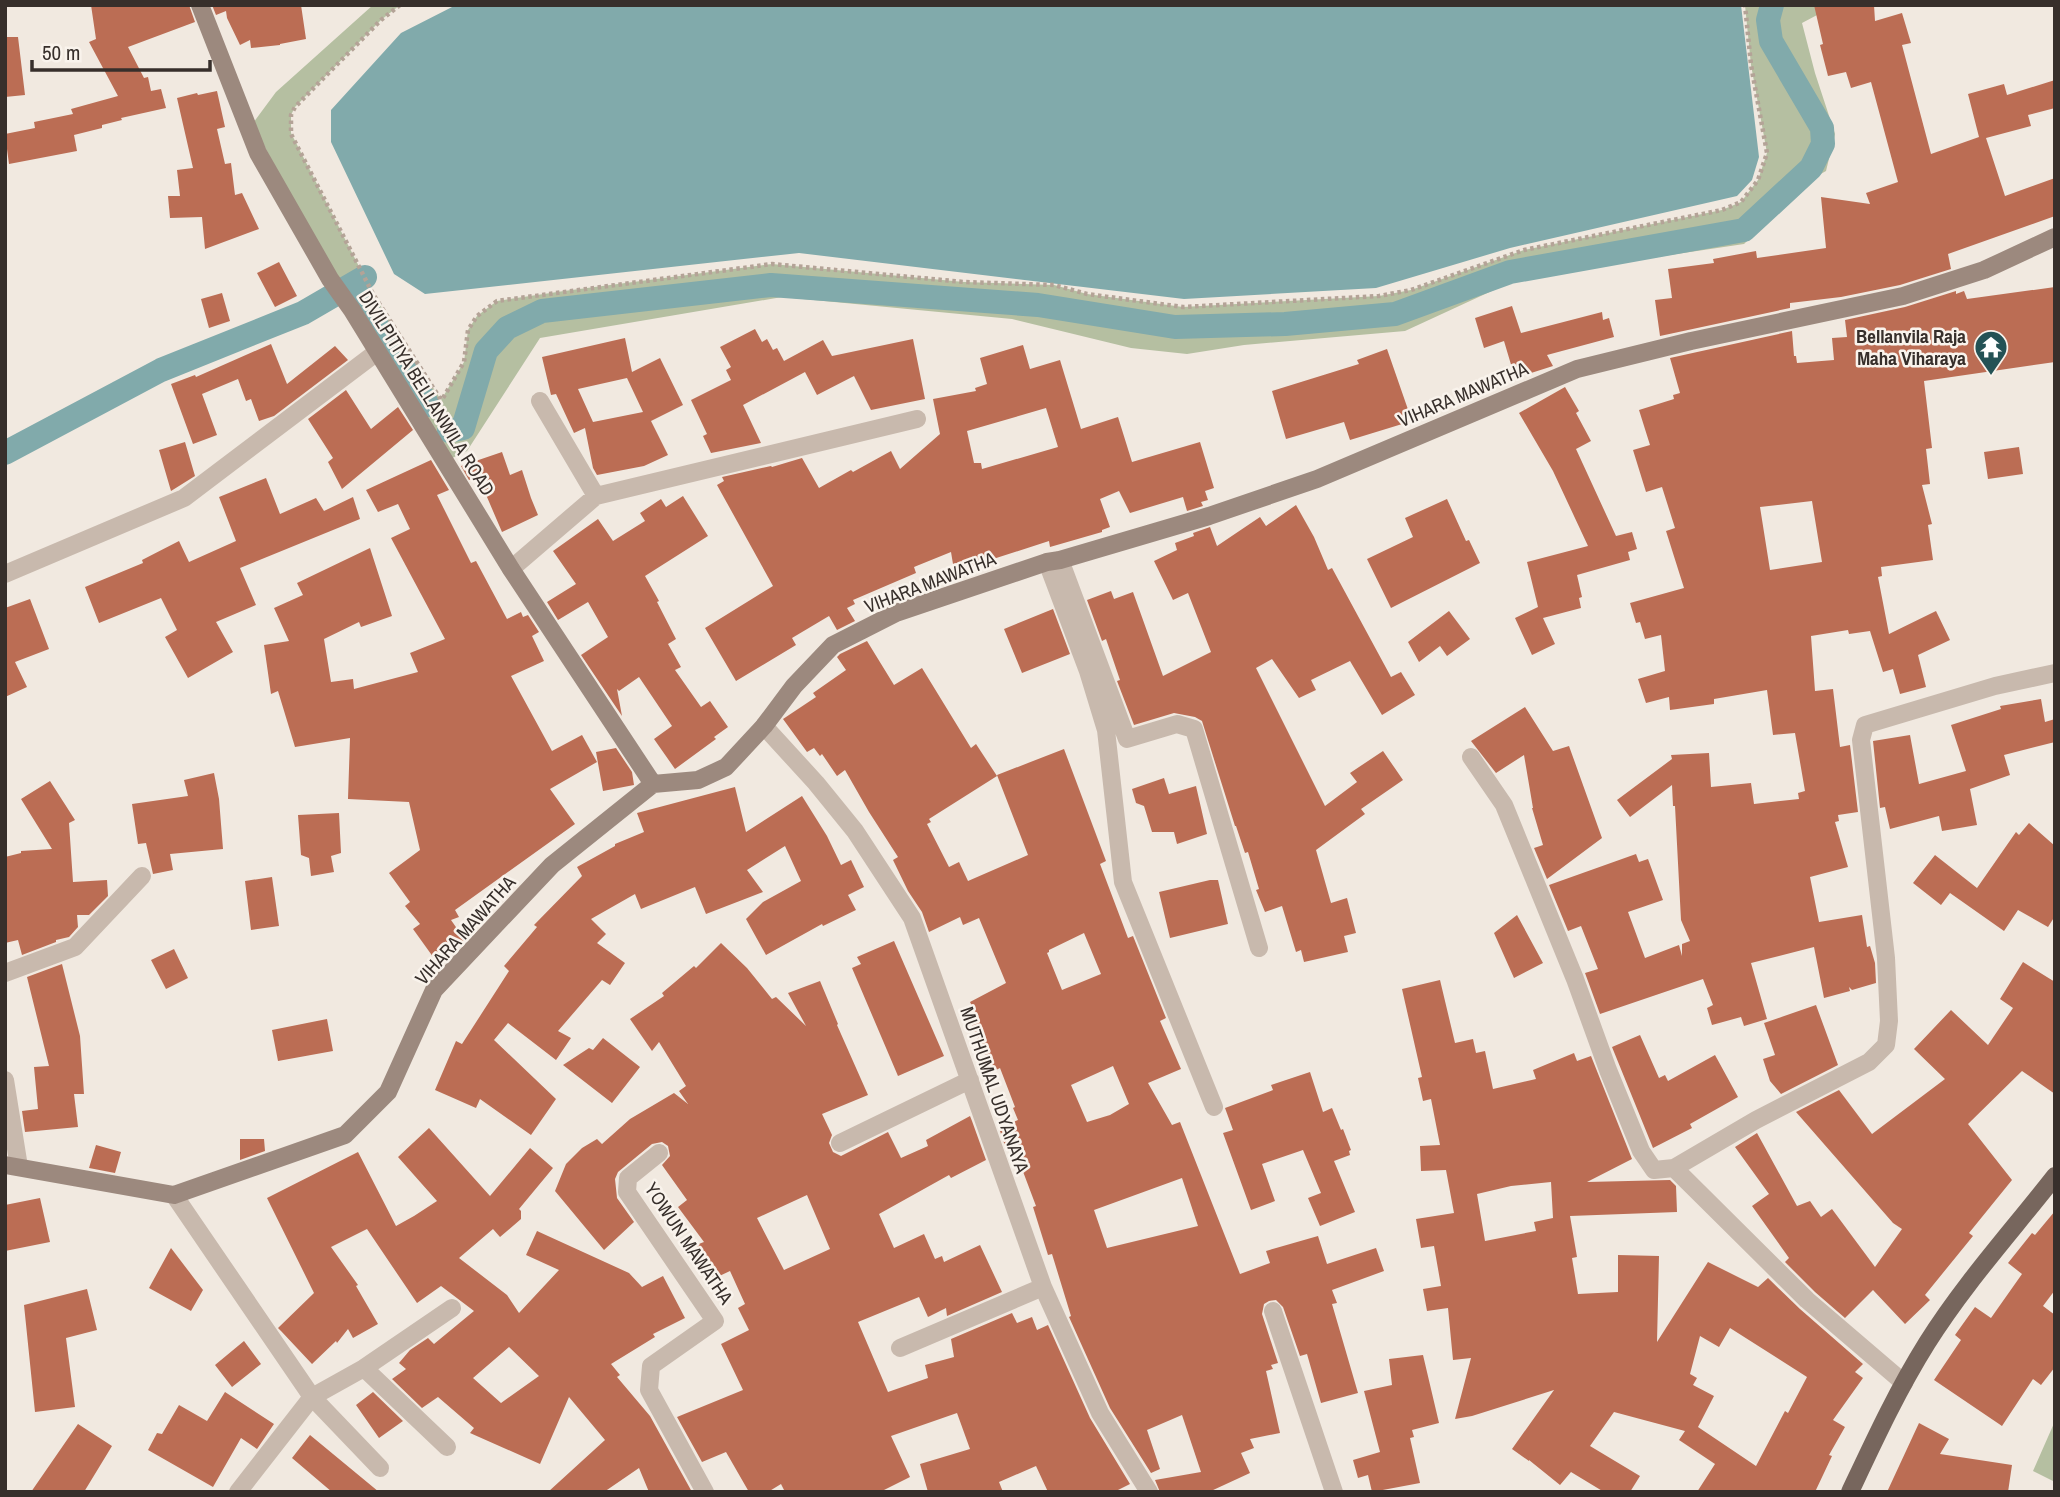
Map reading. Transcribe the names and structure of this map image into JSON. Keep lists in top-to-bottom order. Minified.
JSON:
{"streets":{"street":["DIVILPITIYA BELLANWILA ROAD","VIHARA MAWATHA","MUTHUMAL UDYANAYA","YOWUN MAWATHA"]},"crossings":[["DIVILPITIYA BELLANWILA ROAD","VIHARA MAWATHA"],["VIHARA MAWATHA","MUTHUMAL UDYANAYA"]],"places":{"temple":["Bellanvila Raja Maha Viharaya"]},"scale_bar":"50 m"}
